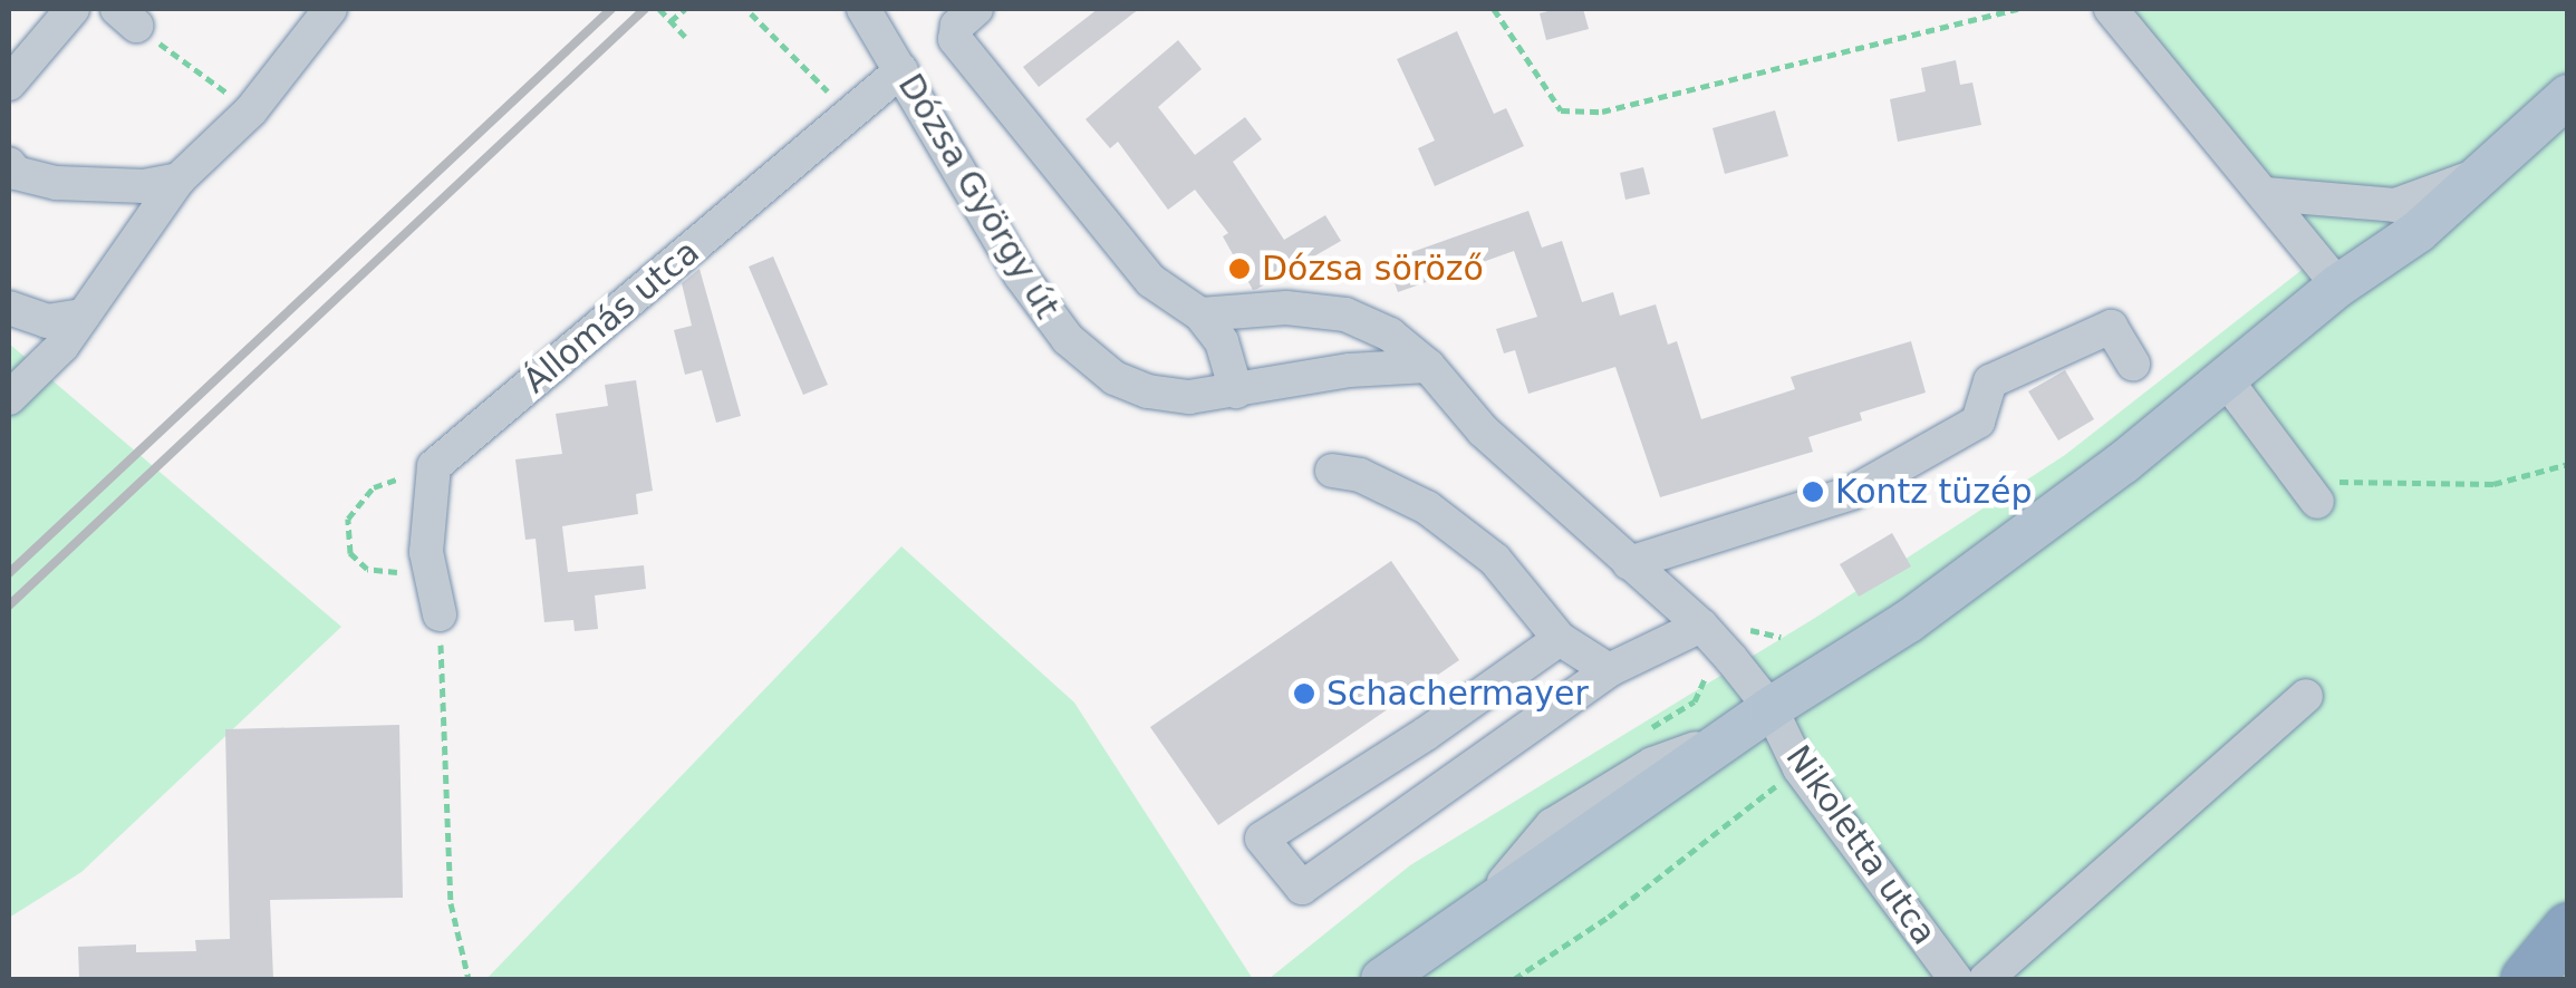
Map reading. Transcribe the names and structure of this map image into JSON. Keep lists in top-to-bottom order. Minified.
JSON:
{"streets":{"street":["Dózsa György út","Állomás utca","Nikoletta utca"]},"crossings":[["Dózsa György út","Állomás utca"]],"places":["Dózsa söröző","Kontz tüzép","Schachermayer"]}
